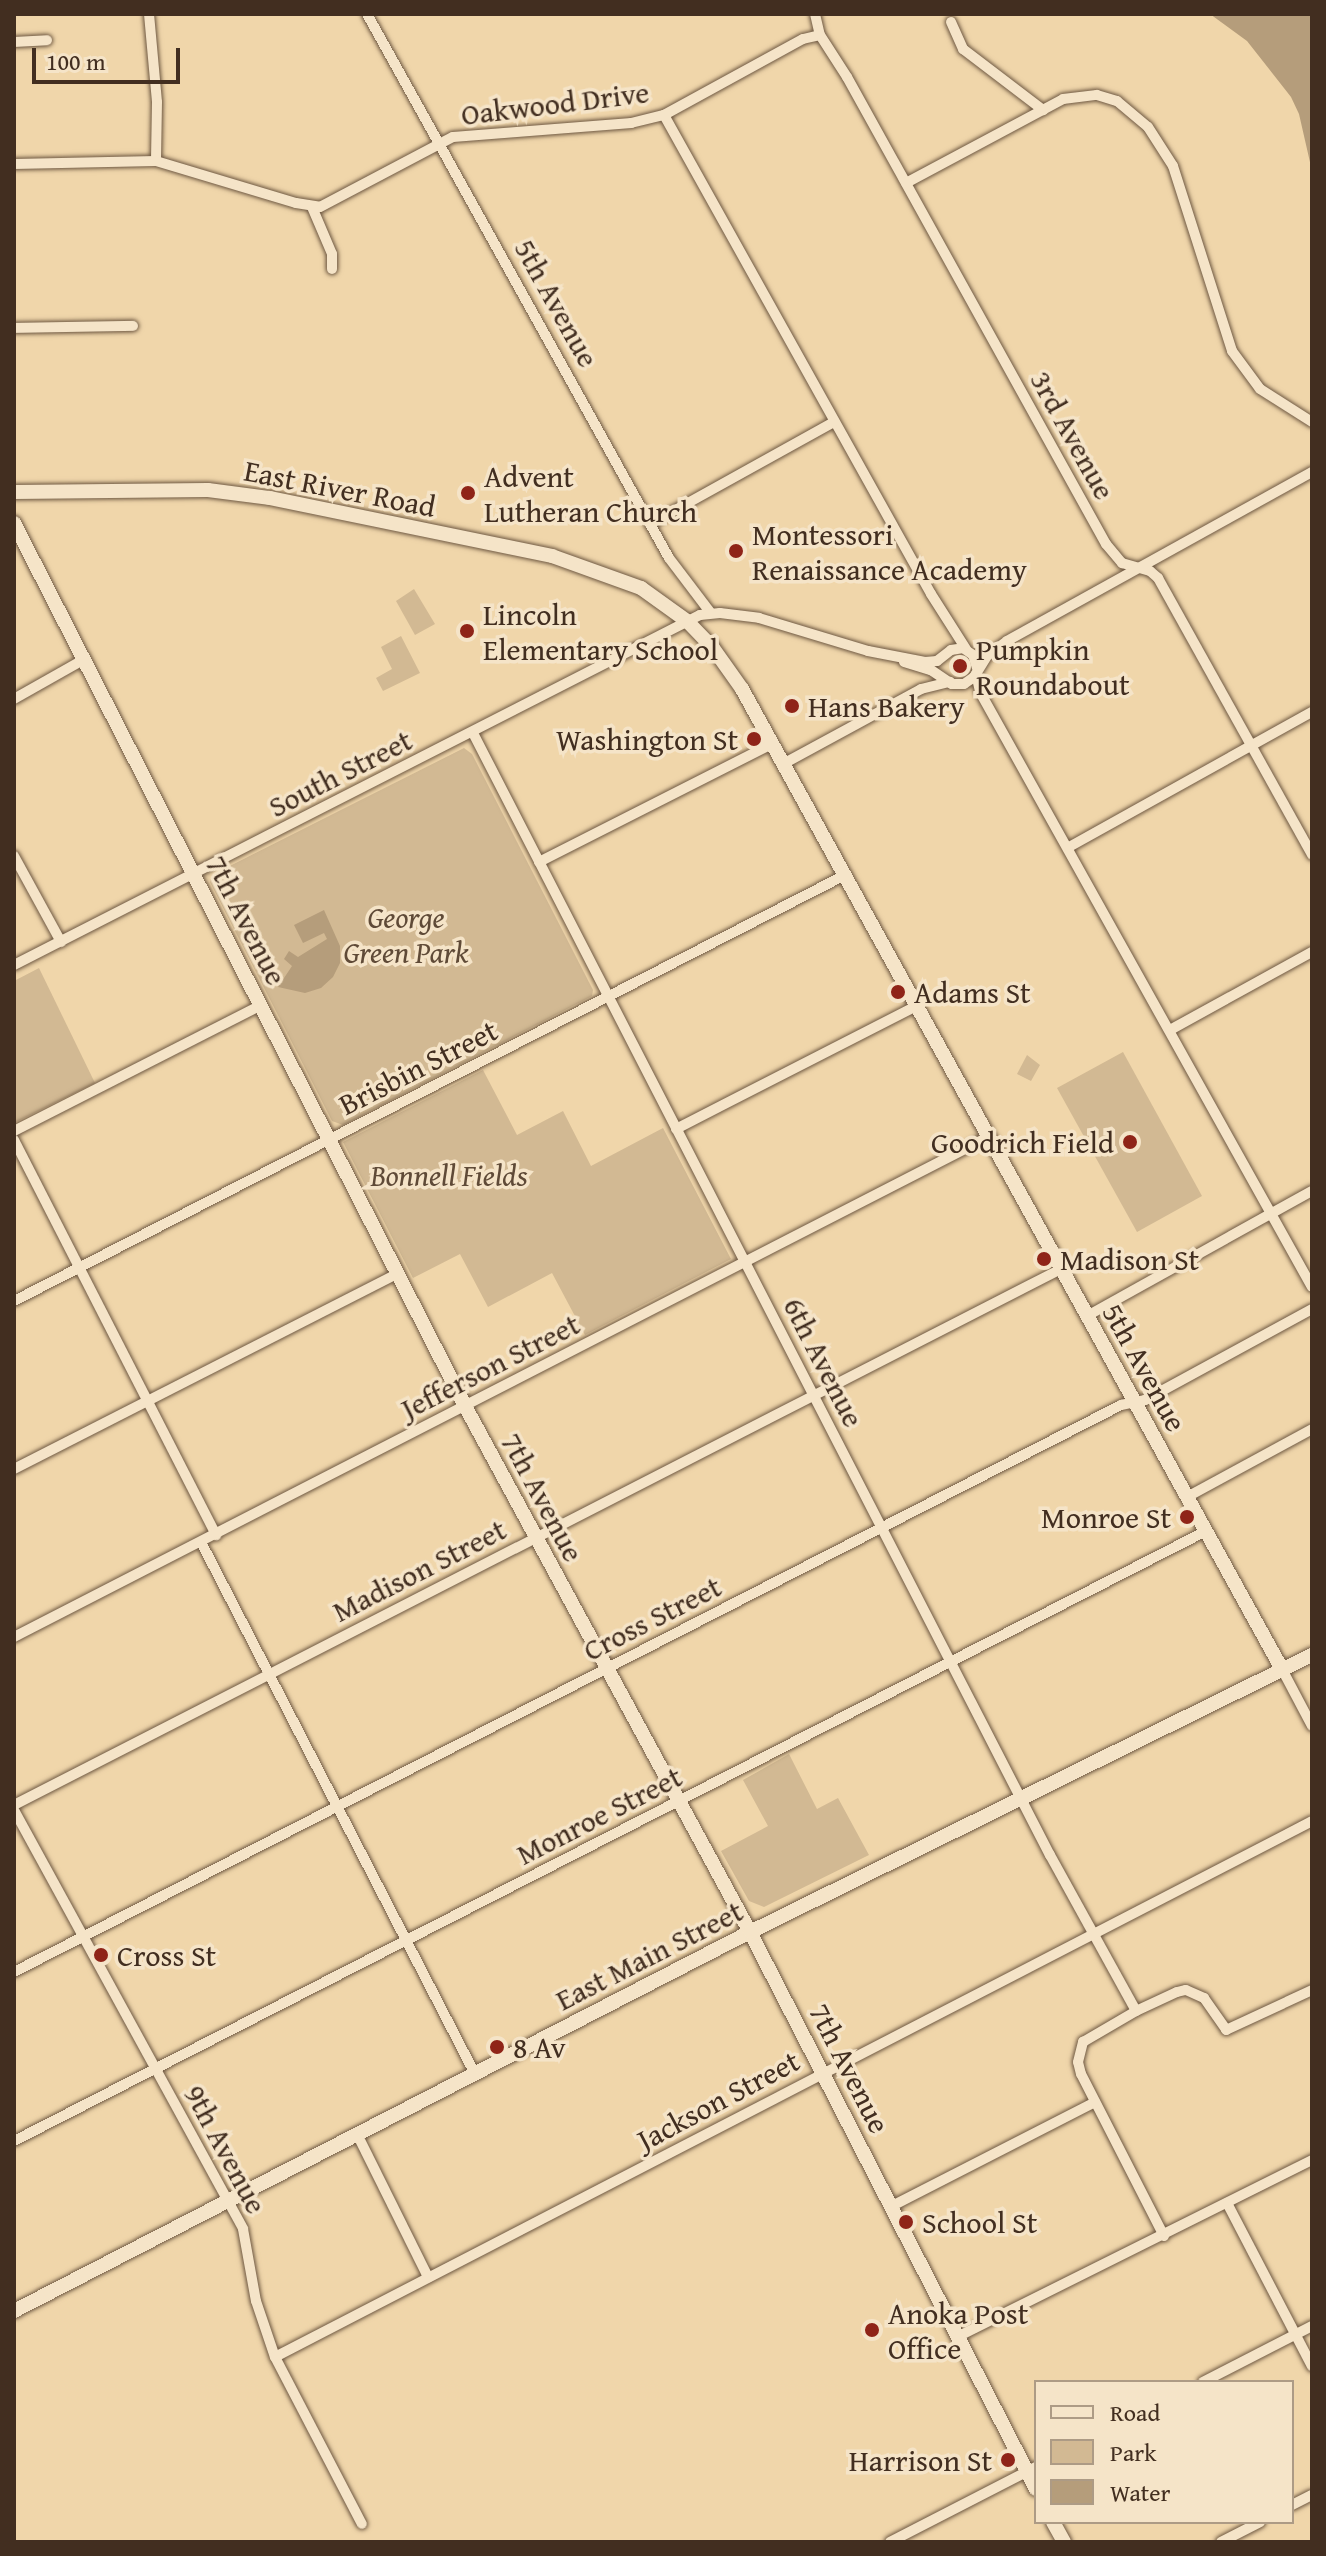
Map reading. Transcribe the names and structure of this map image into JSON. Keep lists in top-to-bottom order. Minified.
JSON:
{"streets":{"main road":["5th Avenue","East River Road","7th Avenue","East Main Street"],"street":["Oakwood Drive","3rd Avenue","South Street","Brisbin Street","6th Avenue","Jefferson Street","Madison Street","Cross Street","Monroe Street","Jackson Street","9th Avenue"]},"crossings":[["Oakwood Drive","5th Avenue"],["Oakwood Drive","3rd Avenue"],["5th Avenue","East River Road"],["5th Avenue","South Street"],["5th Avenue","Brisbin Street"],["5th Avenue","Jefferson Street"],["5th Avenue","Madison Street"],["5th Avenue","Cross Street"],["5th Avenue","Monroe Street"],["5th Avenue","East Main Street"],["East River Road","South Street"],["South Street","7th Avenue"],["South Street","6th Avenue"],["7th Avenue","Brisbin Street"],["7th Avenue","Jefferson Street"],["7th Avenue","Madison Street"],["7th Avenue","Cross Street"],["7th Avenue","Monroe Street"],["7th Avenue","East Main Street"],["7th Avenue","Jackson Street"],["Brisbin Street","6th Avenue"],["6th Avenue","Jefferson Street"],["6th Avenue","Madison Street"],["6th Avenue","Cross Street"],["6th Avenue","Monroe Street"],["6th Avenue","East Main Street"],["6th Avenue","Jackson Street"],["Madison Street","9th Avenue"],["Cross Street","9th Avenue"],["Monroe Street","9th Avenue"],["East Main Street","9th Avenue"],["Jackson Street","9th Avenue"]],"parks":["George Green Park","Bonnell Fields"],"places":["Advent Lutheran Church","Montessori Renaissance Academy","Lincoln Elementary School","Pumpkin Roundabout","Hans Bakery","Washington St","Adams St","Goodrich Field","Madison St","Monroe St","Cross St","8 Av","School St","Anoka Post Office","Harrison St"],"legend":["Road","Park","Water"],"scale_bar":"100 m"}
